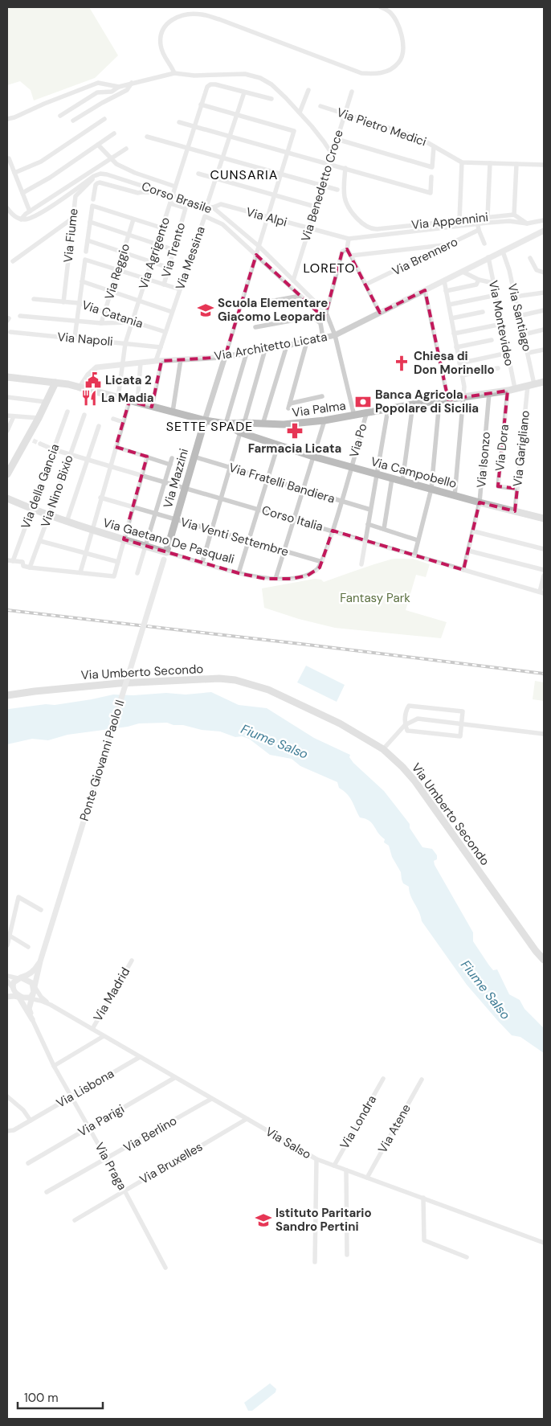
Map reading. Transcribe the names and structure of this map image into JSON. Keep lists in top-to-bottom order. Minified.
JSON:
{"streets":{"main road":["Via Palma","Via Campobello","Via Mazzini","Via Gaetano De Pasquali","Via Umberto Secondo"],"street":["Via Pietro Medici","Via Benedetto Croce","Corso Brasile","Via Alpi","Via Appennini","Via Fiume","Via Trento","Via Agrigento","Via Brennero","Via Messina","Via Reggio","Via Catania","Via Santiago","Via Montevideo","Via Napoli","Via Architetto Licata","Via Po","Via Dora","Via Garigliano","Via Isonzo","Via Fratelli Bandiera","Via della Gancia","Via Nino Bixio","Corso Italia","Via Venti Settembre","Ponte Giovanni Paolo II","Via Madrid","Via Lisbona","Via Parigi","Via Londra","Via Atene","Via Berlino","Via Salso","Via Bruxelles","Via Praga"]},"crossings":[["Via Pietro Medici","Via Benedetto Croce"],["Via Benedetto Croce","Corso Brasile"],["Via Benedetto Croce","Via Alpi"],["Corso Brasile","Via Alpi"],["Corso Brasile","Via Fiume"],["Corso Brasile","Via Agrigento"],["Via Alpi","Via Appennini"],["Via Appennini","Via Brennero"],["Via Fiume","Via Catania"],["Via Trento","Via Agrigento"],["Via Agrigento","Via Catania"],["Via Agrigento","Via Napoli"],["Via Agrigento","Via Architetto Licata"],["Via Messina","Via Catania"],["Via Messina","Via Napoli"],["Via Messina","Via Architetto Licata"],["Via Reggio","Via Catania"],["Via Santiago","Via Architetto Licata"],["Via Santiago","Via Palma"],["Via Santiago","Via Garigliano"],["Via Montevideo","Via Architetto Licata"],["Via Montevideo","Via Palma"],["Via Montevideo","Via Dora"],["Via Architetto Licata","Via Mazzini"],["Via Palma","Via Po"],["Via Palma","Via Dora"],["Via Palma","Via Garigliano"],["Via Palma","Via Isonzo"],["Via Palma","Via Campobello"],["Via Po","Via Campobello"],["Via Po","Via Fratelli Bandiera"],["Via Po","Corso Italia"],["Via Po","Via Venti Settembre"],["Via Po","Via Gaetano De Pasquali"],["Via Dora","Via Garigliano"],["Via Garigliano","Via Campobello"],["Via Isonzo","Via Campobello"],["Via Isonzo","Corso Italia"],["Via Mazzini","Via Fratelli Bandiera"],["Via Mazzini","Corso Italia"],["Via Mazzini","Via Venti Settembre"],["Via Mazzini","Via Gaetano De Pasquali"],["Via Mazzini","Ponte Giovanni Paolo II"],["Via della Gancia","Corso Italia"],["Via della Gancia","Via Gaetano De Pasquali"],["Via Nino Bixio","Corso Italia"],["Via Nino Bixio","Via Gaetano De Pasquali"],["Via Venti Settembre","Via Gaetano De Pasquali"],["Ponte Giovanni Paolo II","Via Praga"],["Via Madrid","Via Salso"],["Via Lisbona","Via Salso"],["Via Lisbona","Via Praga"],["Via Parigi","Via Salso"],["Via Parigi","Via Praga"],["Via Londra","Via Salso"],["Via Atene","Via Salso"],["Via Berlino","Via Salso"],["Via Berlino","Via Praga"],["Via Salso","Via Bruxelles"],["Via Bruxelles","Via Praga"]],"districts":["CUNSARIA","LORETO","SETTE SPADE"],"water":["Fiume Salso"],"parks":["Fantasy Park"],"places":{"school or university":["Scuola Elementare Giacomo Leopardi","Istituto Paritario Sandro Pertini"],"church":["Chiesa di Don Morinello"],"public building":["Licata 2"],"restaurant":["La Madia"],"bank":["Banca Agricola Popolare di Sicilia"],"pharmacy":["Farmacia Licata"]},"scale_bar":"100 m"}
